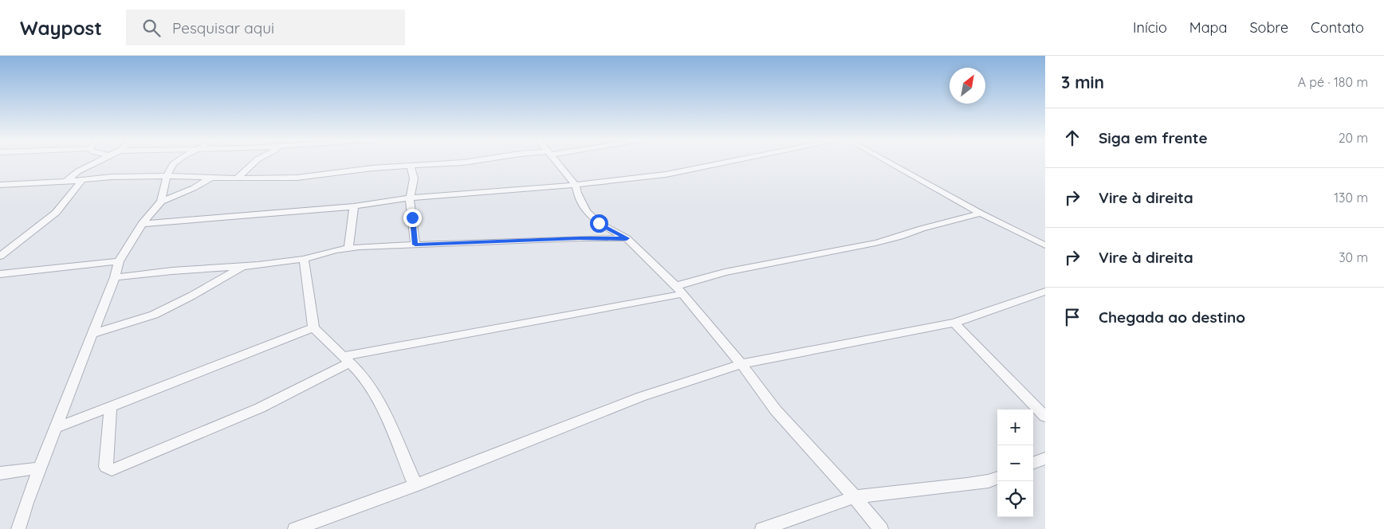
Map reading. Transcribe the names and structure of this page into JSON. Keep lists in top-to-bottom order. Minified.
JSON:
{"north":"top right","page":{"header":"Waypost","search":"Pesquisar aqui","nav":["Início","Mapa","Sobre","Contato"],"heading":["3 min","A pé · 180 m"],"list":[["Siga em frente","20 m"],["Vire à direita","130 m"],["Vire à direita","30 m"],"Chegada ao destino"],"map_buttons":["+","−"]}}
